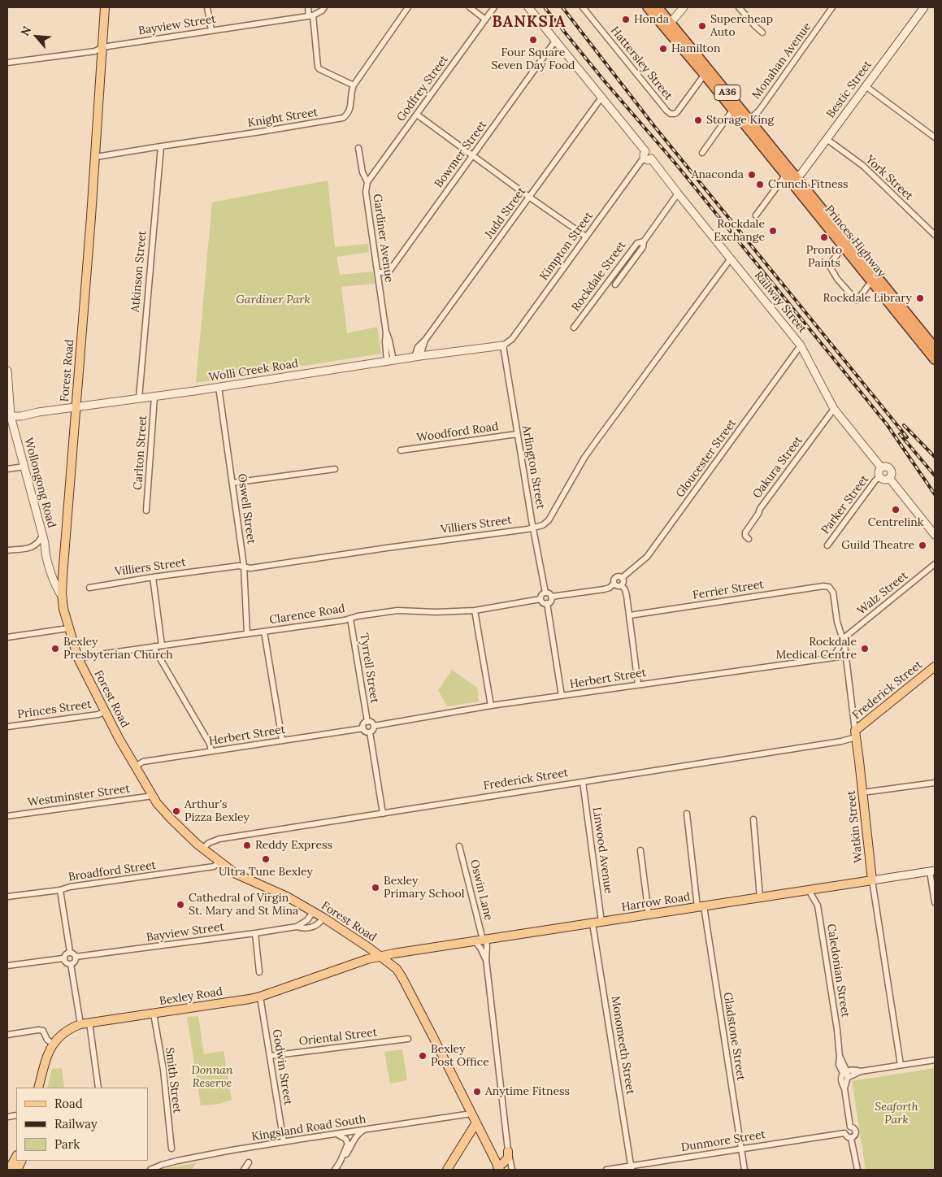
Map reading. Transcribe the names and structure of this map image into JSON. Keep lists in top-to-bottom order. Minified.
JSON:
{"streets":{"highway":["A36","Princes Highway"],"main road":["Forest Road","Frederick Street","Watkin Street","Harrow Road","Bexley Road"],"street":["Bayview Street","Monahan Avenue","Hattersley Street","Godfrey Street","Bestic Street","Knight Street","Bowmer Street","York Street","Judd Street","Gardiner Avenue","Kimpton Street","Atkinson Street","Rockdale Street","Railway Street","Wolli Creek Road","Woodford Road","Carlton Street","Gloucester Street","Arlington Street","Oakura Street","Wollongong Road","Parker Street","Oswell Street","Villiers Street","Ferrier Street","Walz Street","Clarence Road","Tyrrell Street","Herbert Street","Princes Street","Westminster Street","Linwood Avenue","Broadford Street","Oswin Lane","Caledonian Street","Gladstone Street","Oriental Street","Monomeeth Street","Godwin Street","Smith Street","Kingsland Road South","Dunmore Street"]},"crossings":[["Bayview Street","Forest Road"],["Monahan Avenue","Princes Highway"],["Hattersley Street","Princes Highway"],["Godfrey Street","Gardiner Avenue"],["Bestic Street","York Street"],["Bestic Street","Princes Highway"],["Knight Street","Atkinson Street"],["Knight Street","Forest Road"],["Bowmer Street","Gardiner Avenue"],["Bowmer Street","Railway Street"],["Judd Street","Railway Street"],["Judd Street","Wolli Creek Road"],["Gardiner Avenue","Wolli Creek Road"],["Kimpton Street","Railway Street"],["Kimpton Street","Wolli Creek Road"],["Kimpton Street","Arlington Street"],["Atkinson Street","Wolli Creek Road"],["Rockdale Street","Railway Street"],["Railway Street","Gloucester Street"],["Railway Street","Oakura Street"],["Railway Street","Parker Street"],["Railway Street","Villiers Street"],["Forest Road","Wolli Creek Road"],["Forest Road","Wollongong Road"],["Forest Road","Clarence Road"],["Forest Road","Herbert Street"],["Forest Road","Frederick Street"],["Forest Road","Princes Street"],["Forest Road","Westminster Street"],["Forest Road","Broadford Street"],["Forest Road","Harrow Road"],["Forest Road","Bexley Road"],["Forest Road","Kingsland Road South"],["Wolli Creek Road","Carlton Street"],["Wolli Creek Road","Arlington Street"],["Wolli Creek Road","Wollongong Road"],["Wolli Creek Road","Oswell Street"],["Woodford Road","Arlington Street"],["Arlington Street","Villiers Street"],["Arlington Street","Clarence Road"],["Oswell Street","Villiers Street"],["Oswell Street","Clarence Road"],["Ferrier Street","Watkin Street"],["Walz Street","Watkin Street"],["Clarence Road","Tyrrell Street"],["Tyrrell Street","Herbert Street"],["Herbert Street","Watkin Street"],["Frederick Street","Watkin Street"],["Frederick Street","Linwood Avenue"],["Watkin Street","Harrow Road"],["Linwood Avenue","Harrow Road"],["Oswin Lane","Harrow Road"],["Harrow Road","Caledonian Street"],["Harrow Road","Bexley Road"],["Harrow Road","Gladstone Street"],["Harrow Road","Monomeeth Street"],["Caledonian Street","Dunmore Street"],["Bexley Road","Godwin Street"],["Bexley Road","Smith Street"],["Gladstone Street","Dunmore Street"],["Oriental Street","Godwin Street"],["Monomeeth Street","Dunmore Street"],["Godwin Street","Kingsland Road South"]],"districts":["BANKSIA"],"parks":["Gardiner Park","Donnan Reserve","Seaforth Park"],"places":["Honda","Supercheap Auto","Four Square Seven Day Food","Hamilton","Storage King","Anaconda","Crunch Fitness","Rockdale Exchange","Pronto Paints","Rockdale Library","Centrelink","Guild Theatre","Bexley Presbyterian Church","Rockdale Medical Centre","Arthur's Pizza Bexley","Reddy Express","Ultra Tune Bexley","Bexley Primary School","Cathedral of Virgin St. Mary and St Mina","Bexley Post Office","Anytime Fitness"],"legend":["Road","Railway","Park"],"north":"top left"}
